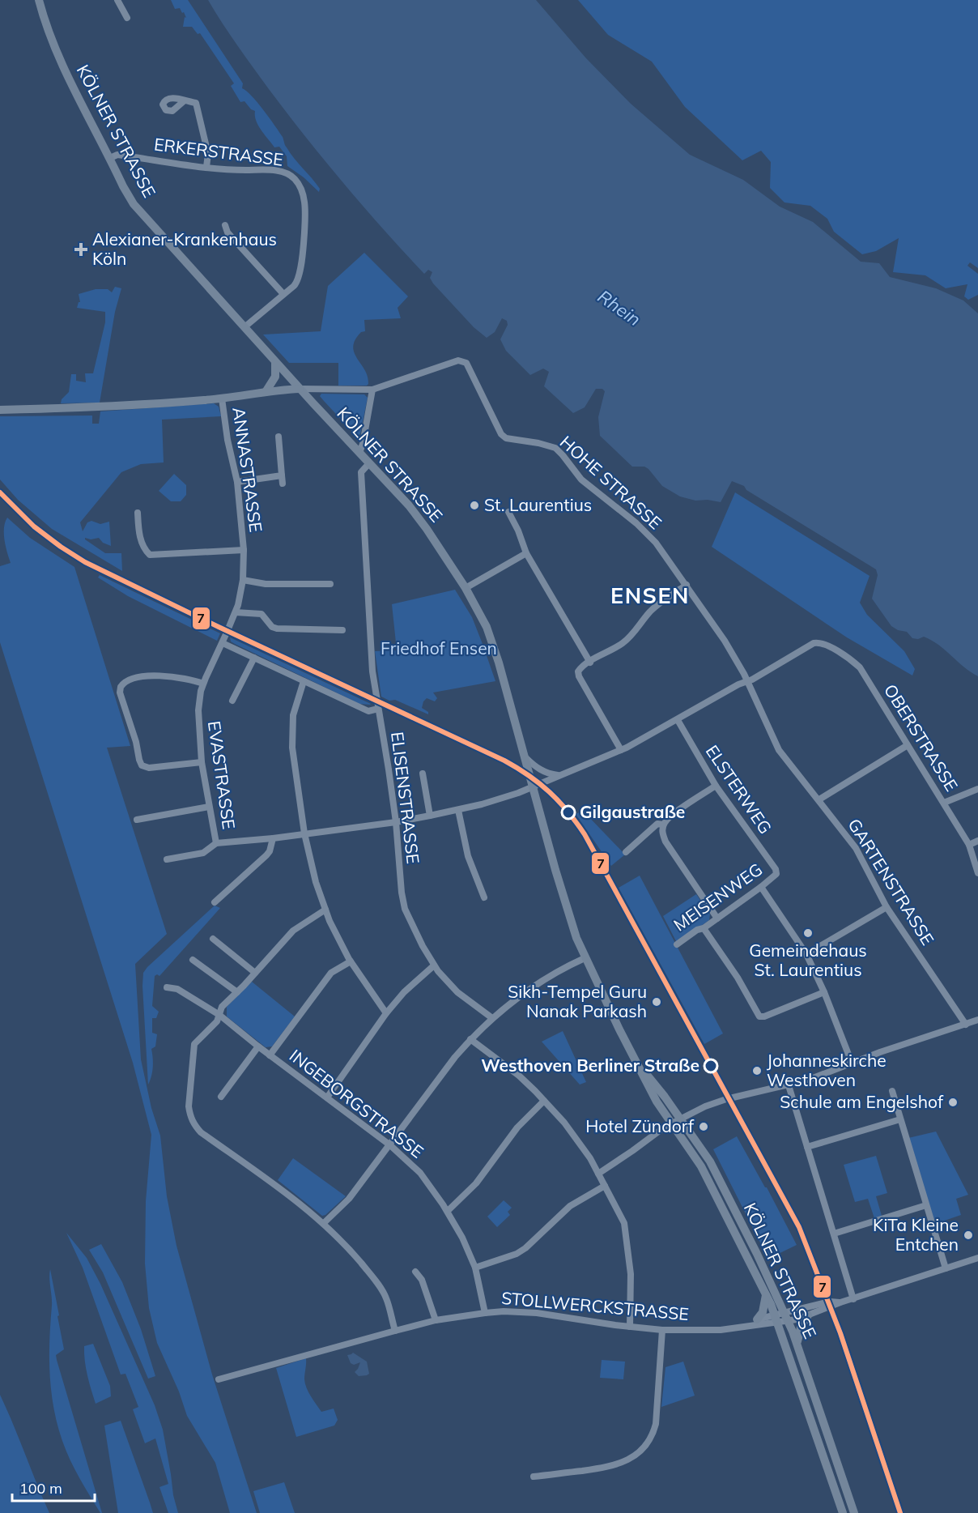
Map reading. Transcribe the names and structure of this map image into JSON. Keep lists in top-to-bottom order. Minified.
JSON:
{"streets":{"main road":["KÖLNER STRASSE"],"street":["ERKERSTRASSE","ANNASTRASSE","HOHE STRASSE","OBERSTRASSE","EVASTRASSE","ELSTERWEG","ELISENSTRASSE","GARTENSTRASSE","MEISENWEG","INGEBORGSTRASSE","STOLLWERCKSTRASSE"]},"crossings":[["KÖLNER STRASSE","ERKERSTRASSE"],["KÖLNER STRASSE","HOHE STRASSE"],["KÖLNER STRASSE","ELISENSTRASSE"],["KÖLNER STRASSE","STOLLWERCKSTRASSE"],["ANNASTRASSE","EVASTRASSE"],["HOHE STRASSE","OBERSTRASSE"],["HOHE STRASSE","GARTENSTRASSE"],["OBERSTRASSE","GARTENSTRASSE"],["ELSTERWEG","MEISENWEG"],["INGEBORGSTRASSE","STOLLWERCKSTRASSE"]],"districts":["ENSEN"],"water":["Rhein"],"parks":["Friedhof Ensen"],"places":{"health":["Alexianer-Krankenhaus Köln"],"other":["St. Laurentius","Gilgaustraße","Gemeindehaus St. Laurentius","Sikh-Tempel Guru Nanak Parkash","Westhoven Berliner Straße","Johanneskirche Westhoven","Schule am Engelshof","Hotel Zündorf","KiTa Kleine Entchen"]},"lines":["transit line 7"],"scale_bar":"100 m"}
